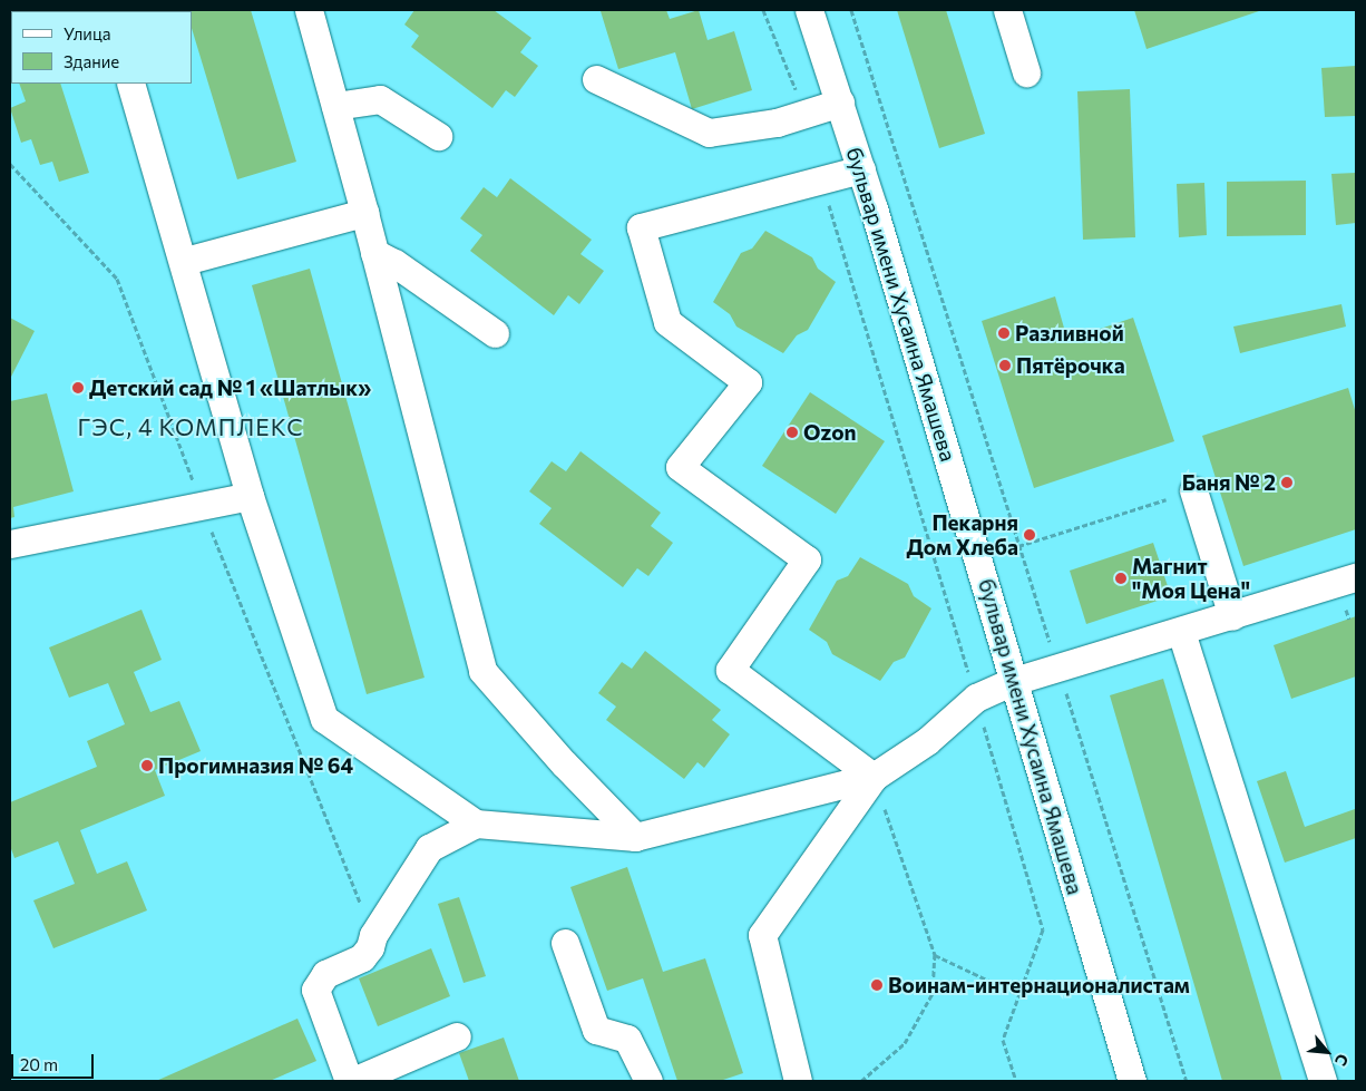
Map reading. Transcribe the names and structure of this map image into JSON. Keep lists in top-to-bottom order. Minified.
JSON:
{"streets":{"street":["бульвар имени Хусаина Ямашева"]},"districts":["ГЭС, 4 КОМПЛЕКС"],"places":["Разливной","Пятёрочка","Детский сад № 1 «Шатлык»","Ozon","Баня № 2","Пекарня Дом Хлеба","Магнит \"Моя Цена\"","Прогимназия № 64","Воинам-интернационалистам"],"legend":["Улица","Здание"],"scale_bar":"20 m","north":"bottom right"}
